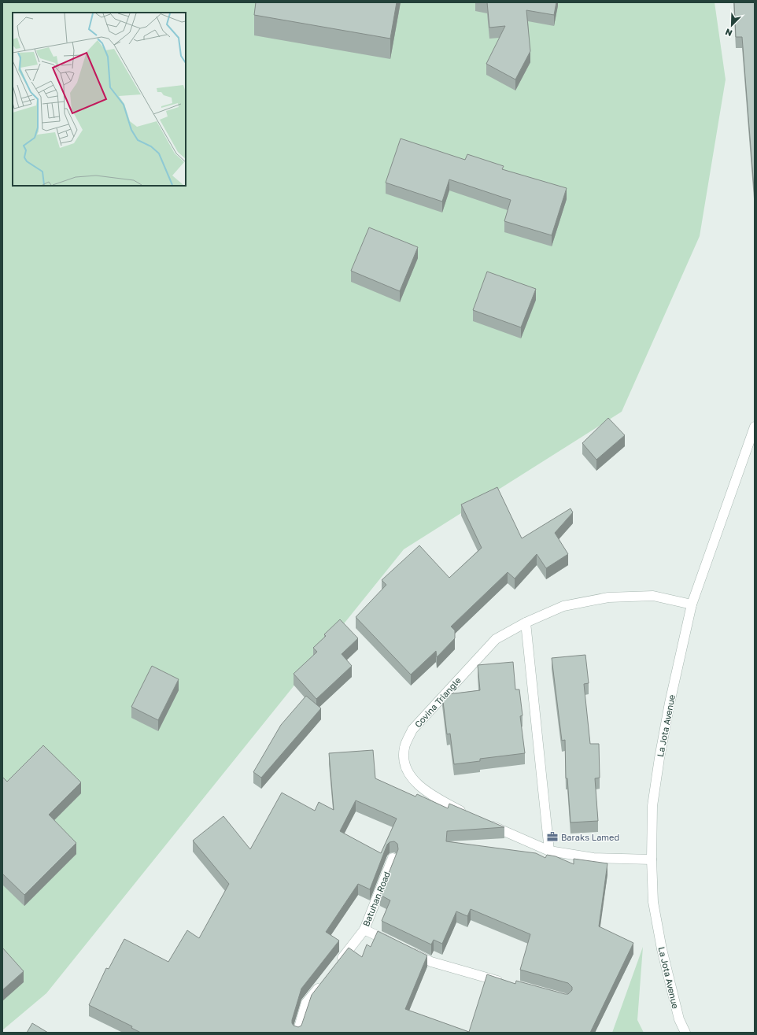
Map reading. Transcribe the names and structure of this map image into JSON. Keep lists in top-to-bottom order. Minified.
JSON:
{"streets":{"street":["Covina Triangle","La Jota Avenue","Batuhan Road"]},"crossings":[["Covina Triangle","La Jota Avenue"]],"places":{"office":["Baraks Lamed"]},"north":"bottom left"}
